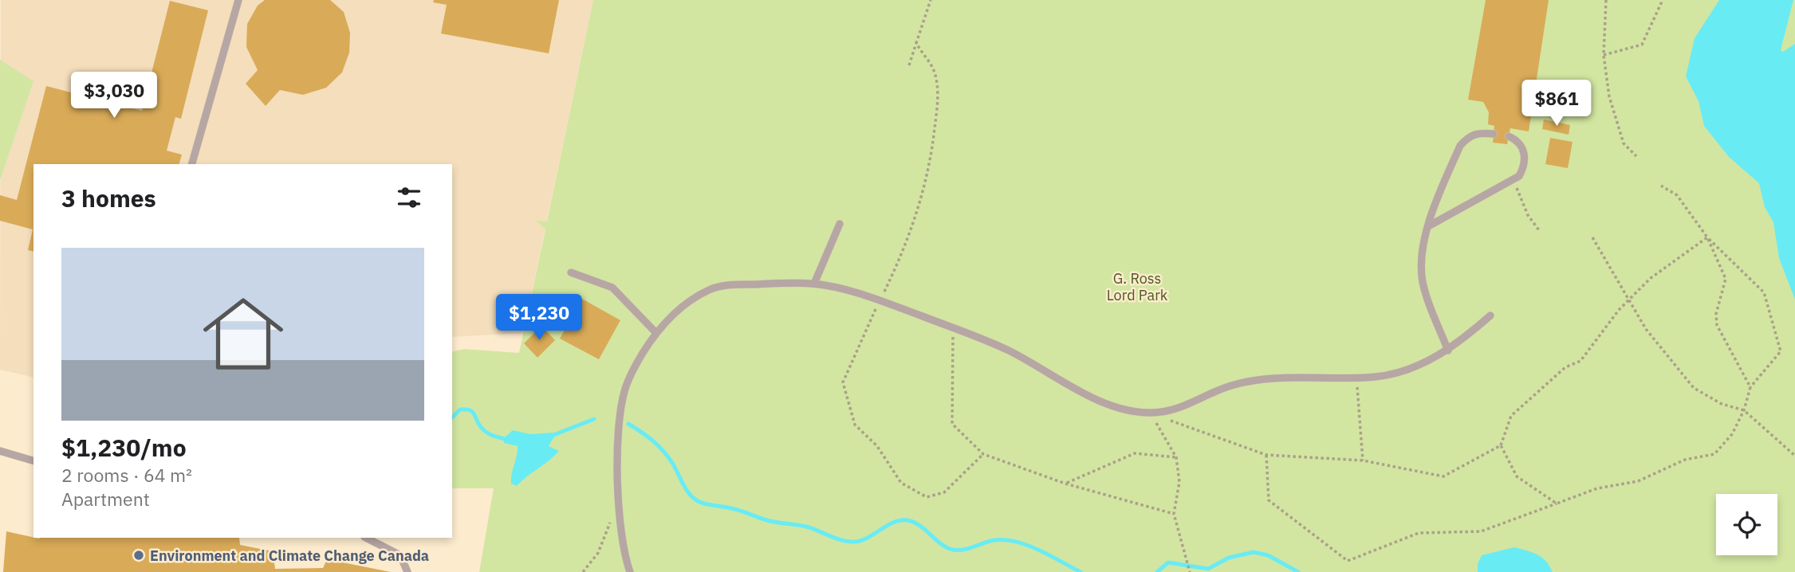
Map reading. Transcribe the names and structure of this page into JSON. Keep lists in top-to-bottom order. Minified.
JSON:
{"parks":["G. Ross Lord Park"],"places":["Environment and Climate Change Canada"],"page":{"price":["$3,030","$861","$1,230"],"heading":"3 homes","list":[{"name":"$1,230/mo","note":"2 rooms · 64 m² · Apartment"}]}}
